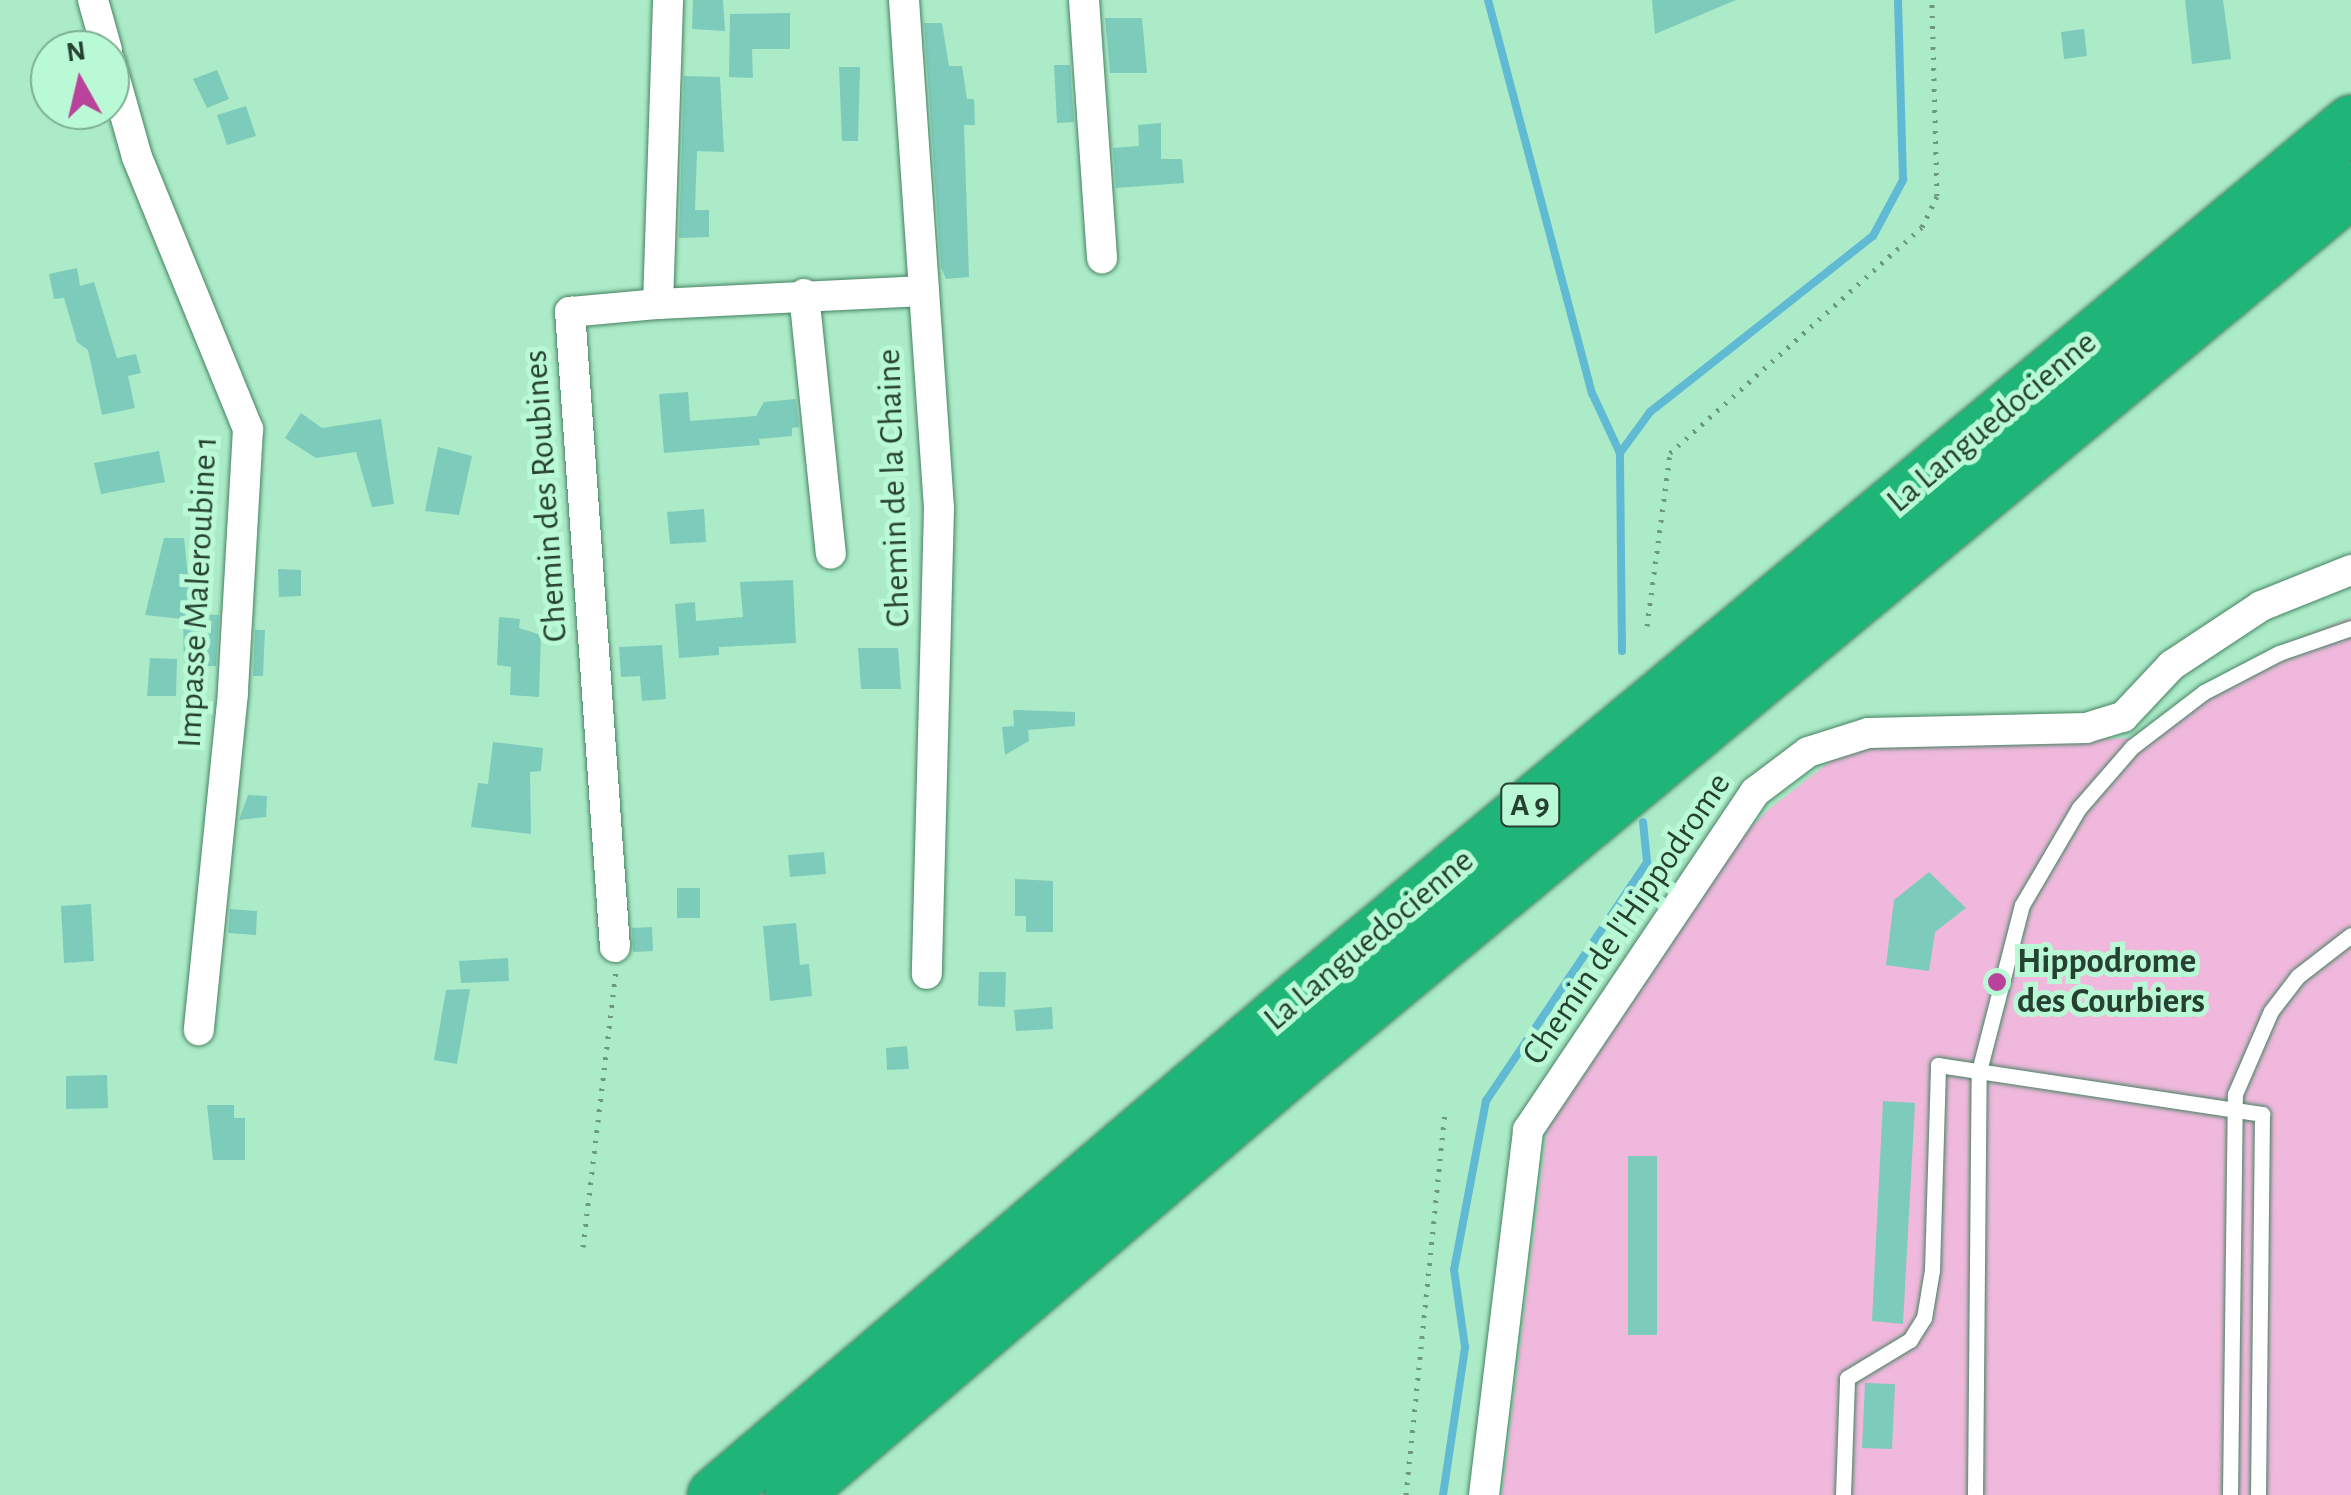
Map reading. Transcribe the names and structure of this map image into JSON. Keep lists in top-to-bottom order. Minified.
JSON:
{"streets":{"highway":["La Languedocienne","A 9"],"street":["Chemin de la Chaine","Chemin des Roubines","Impasse Maleroubine 1","Chemin de l'Hippodrome"]},"places":["Hippodrome des Courbiers"],"north":"top"}
